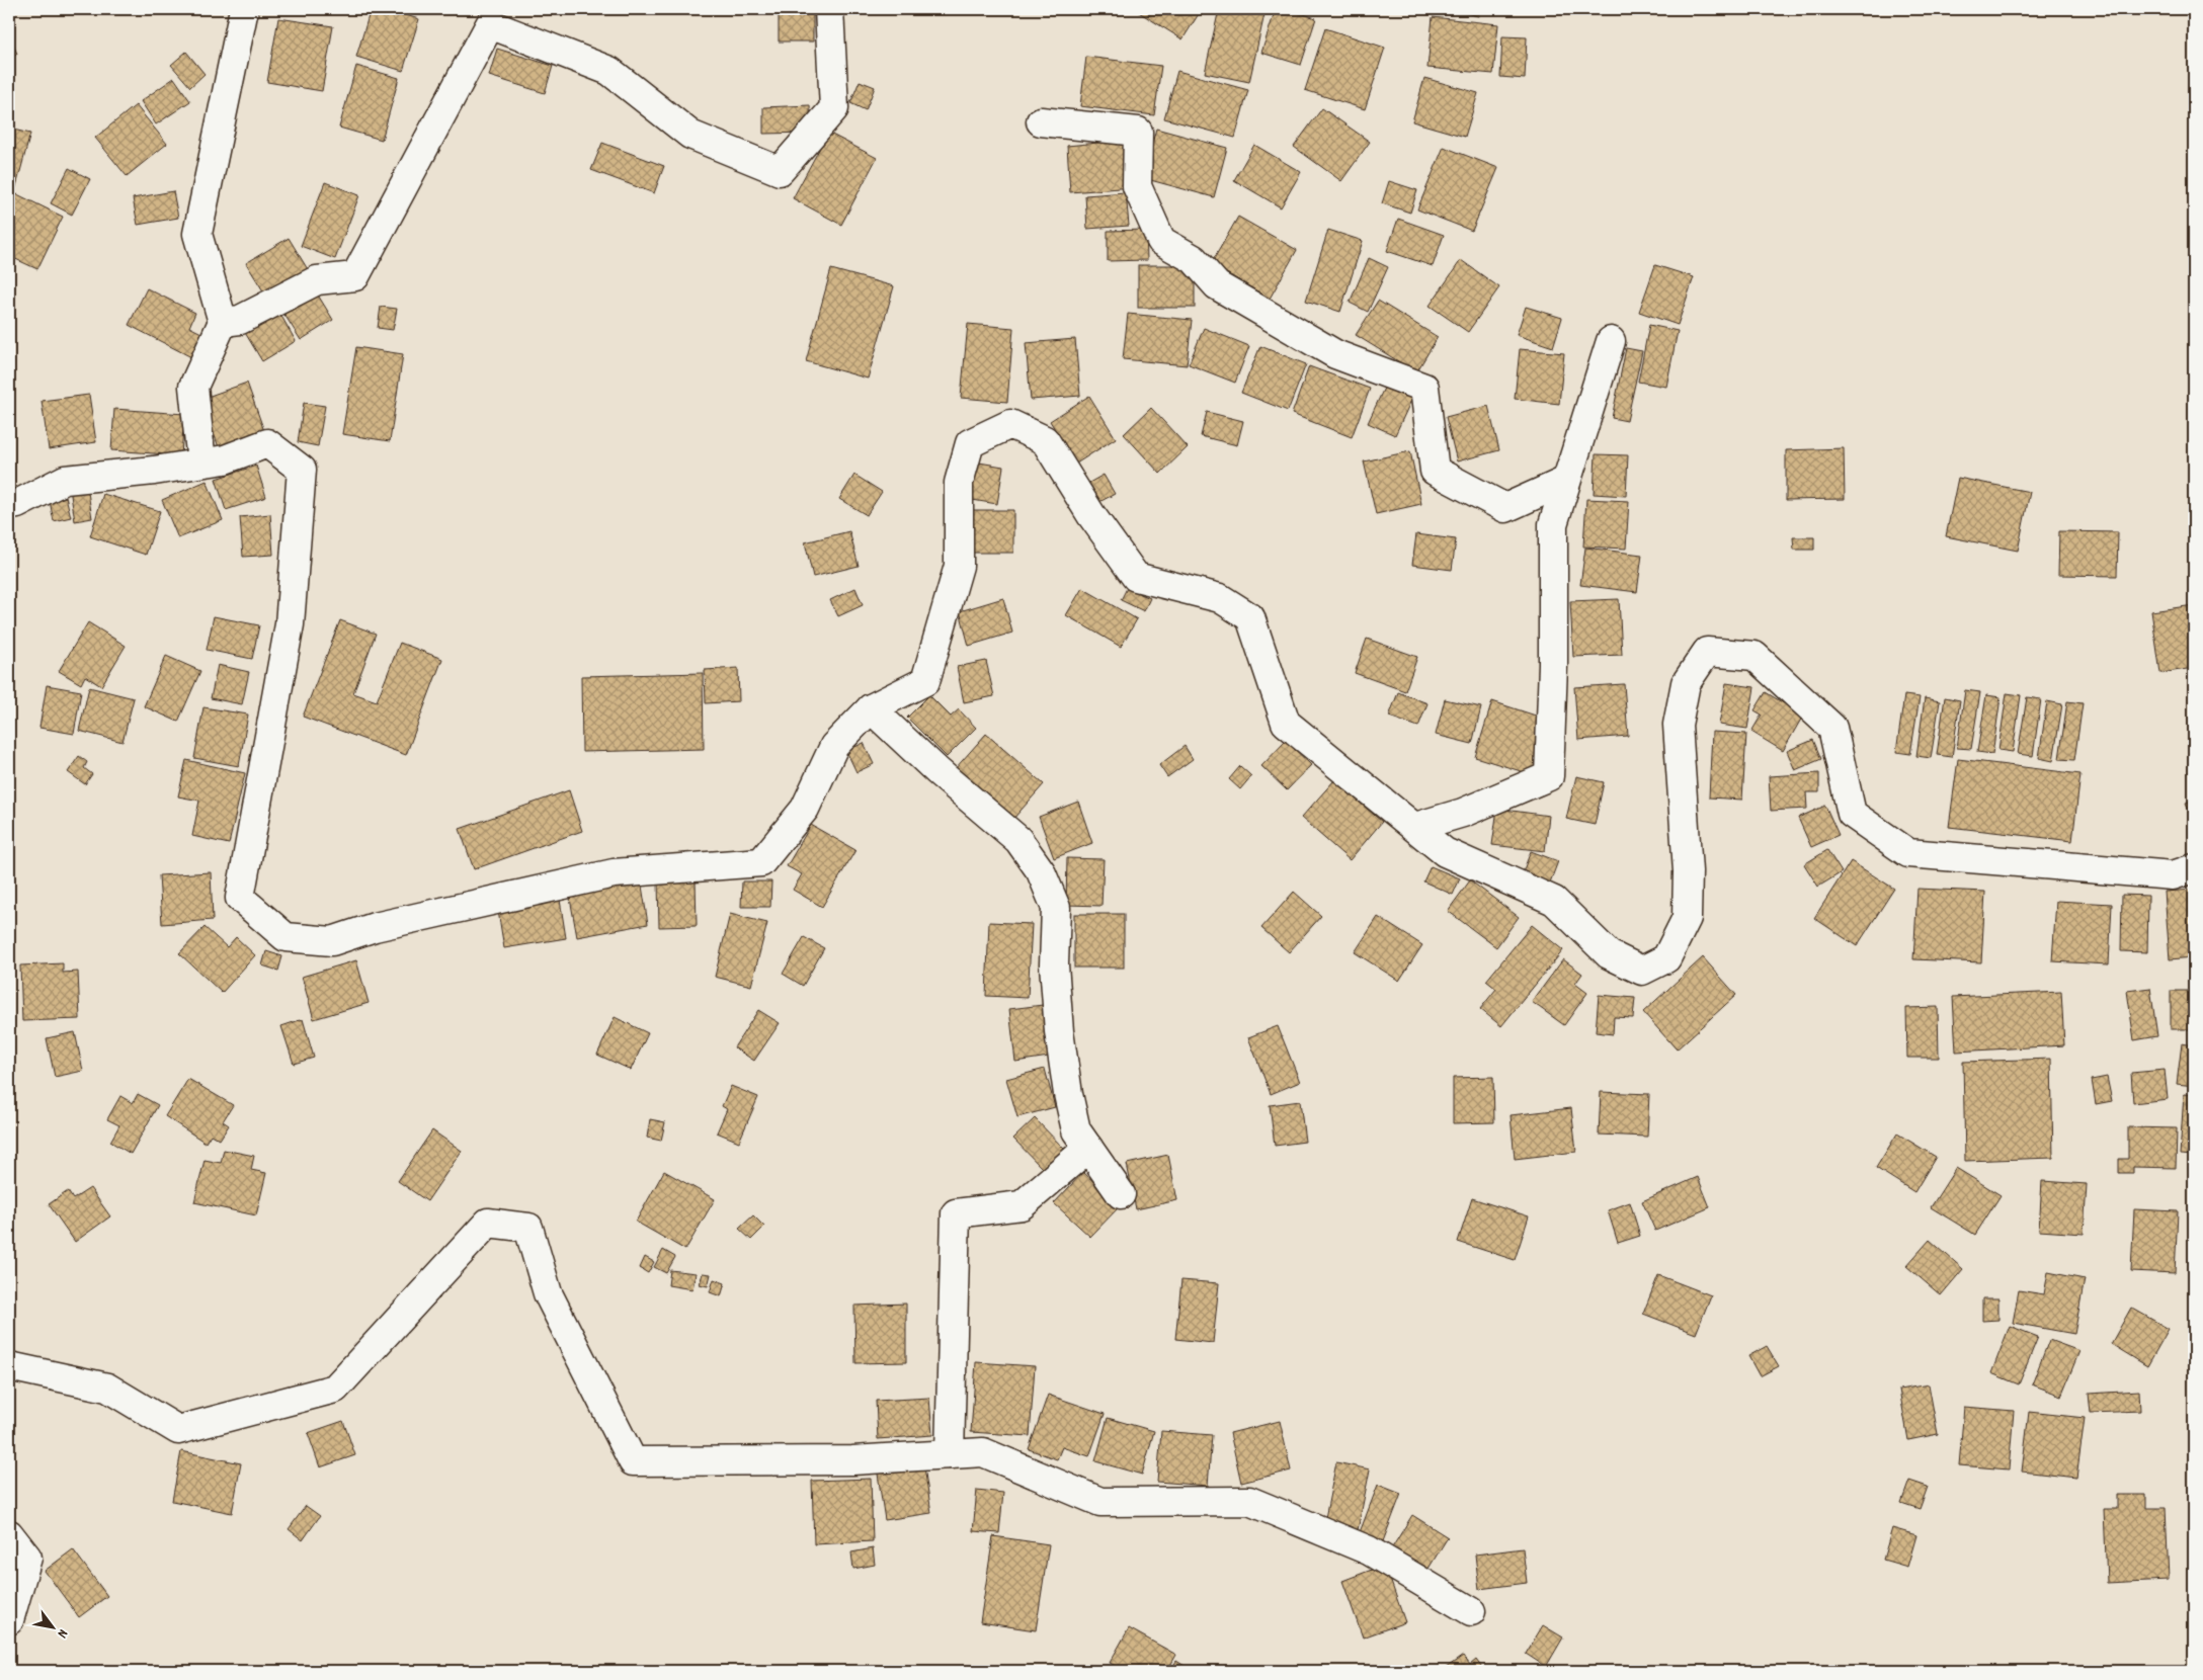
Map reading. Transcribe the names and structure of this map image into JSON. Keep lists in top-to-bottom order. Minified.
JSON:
{"north":"bottom right"}
